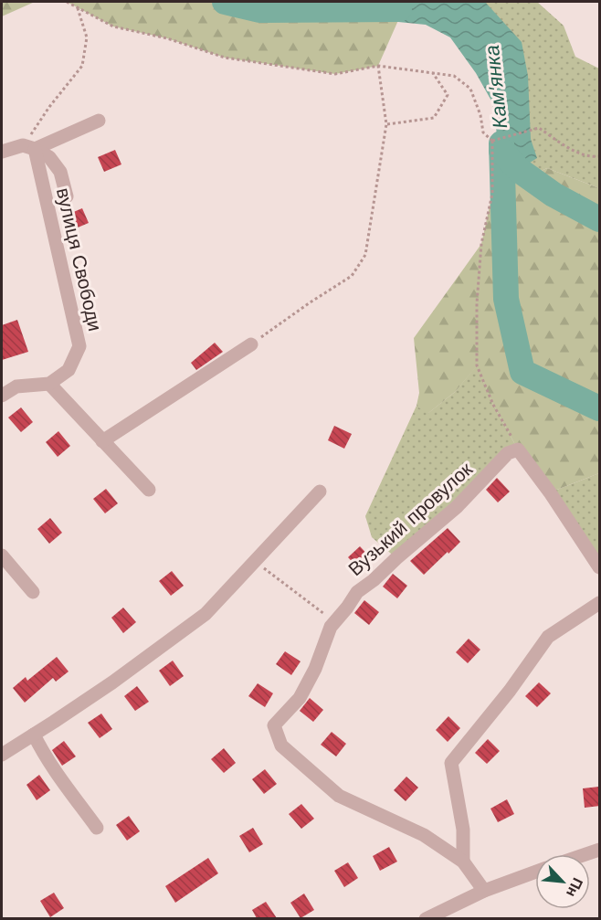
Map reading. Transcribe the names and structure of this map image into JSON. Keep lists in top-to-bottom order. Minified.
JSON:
{"streets":{"street":["вулиця Свободи","Вузький провулок"]},"water":["Кам'янка"],"north":"bottom right"}
